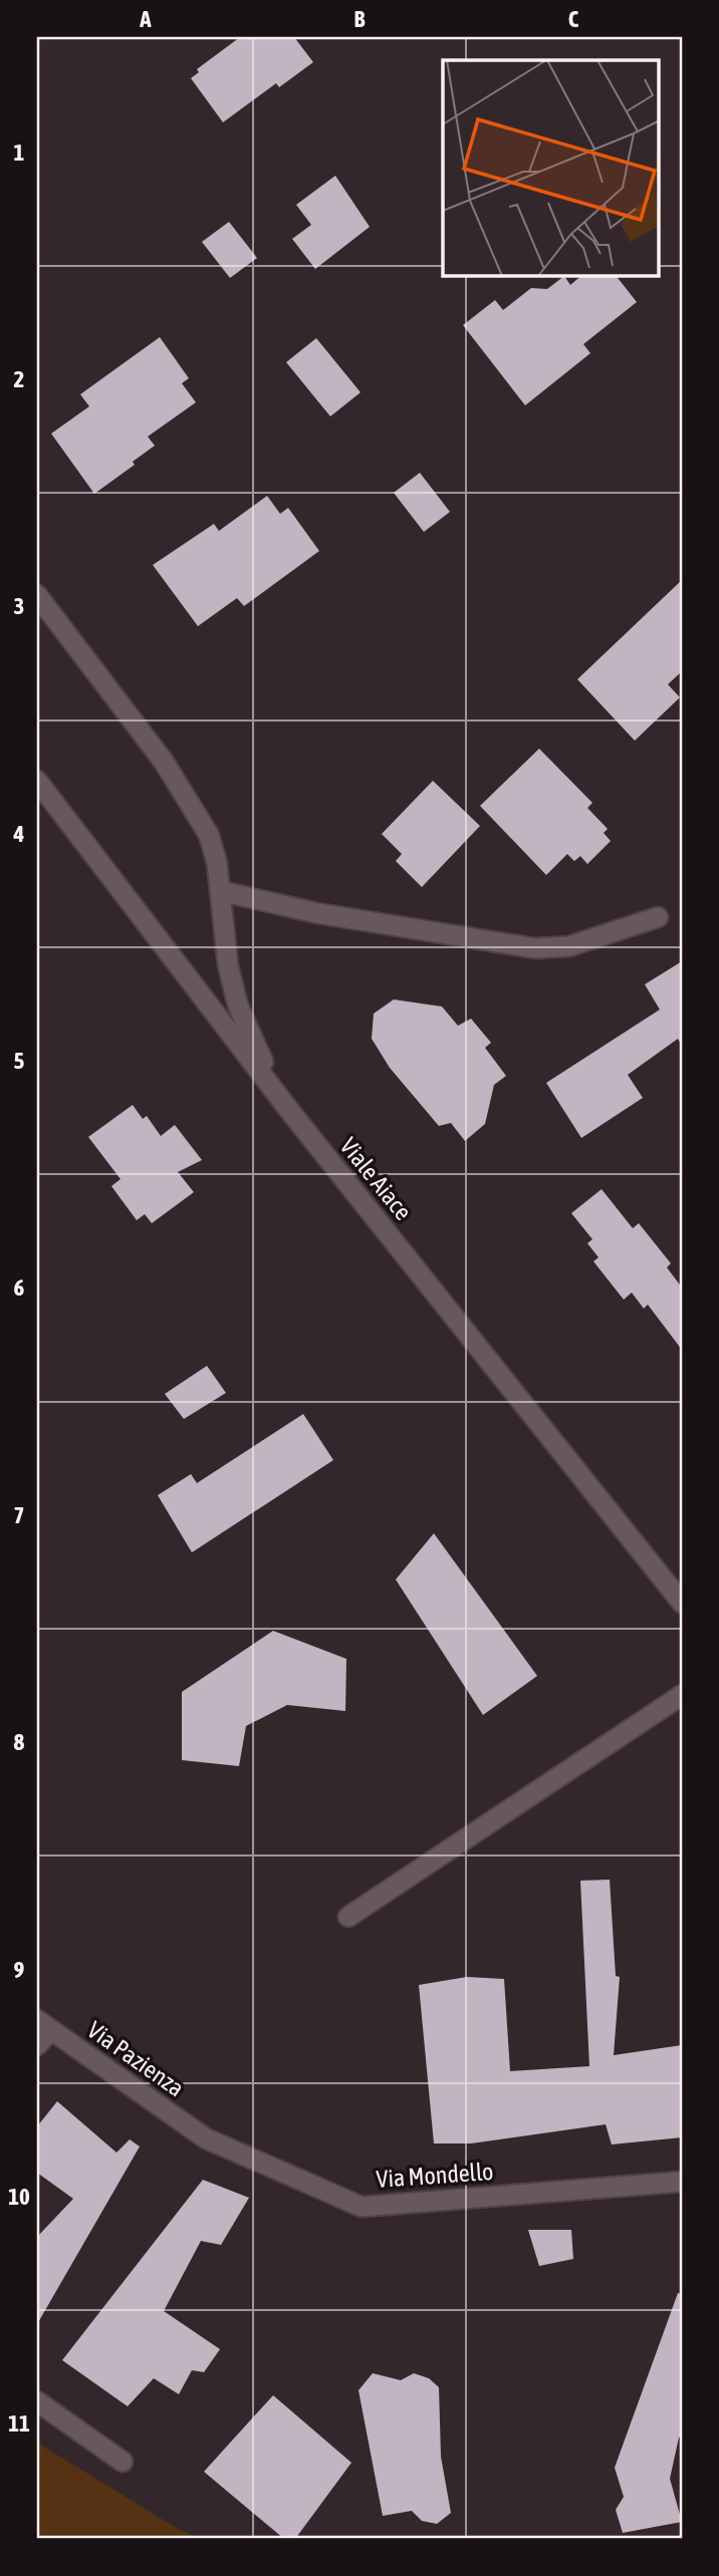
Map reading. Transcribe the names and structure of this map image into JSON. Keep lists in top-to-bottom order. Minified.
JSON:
{"streets":{"street":["Viale Aiace","Via Pazienza","Via Mondello"]},"crossings":[["Via Pazienza","Via Mondello"]],"grid":{"columns":["A","B","C"],"rows":["1","2","3","4","5","6","7","8","9","10","11"]}}
